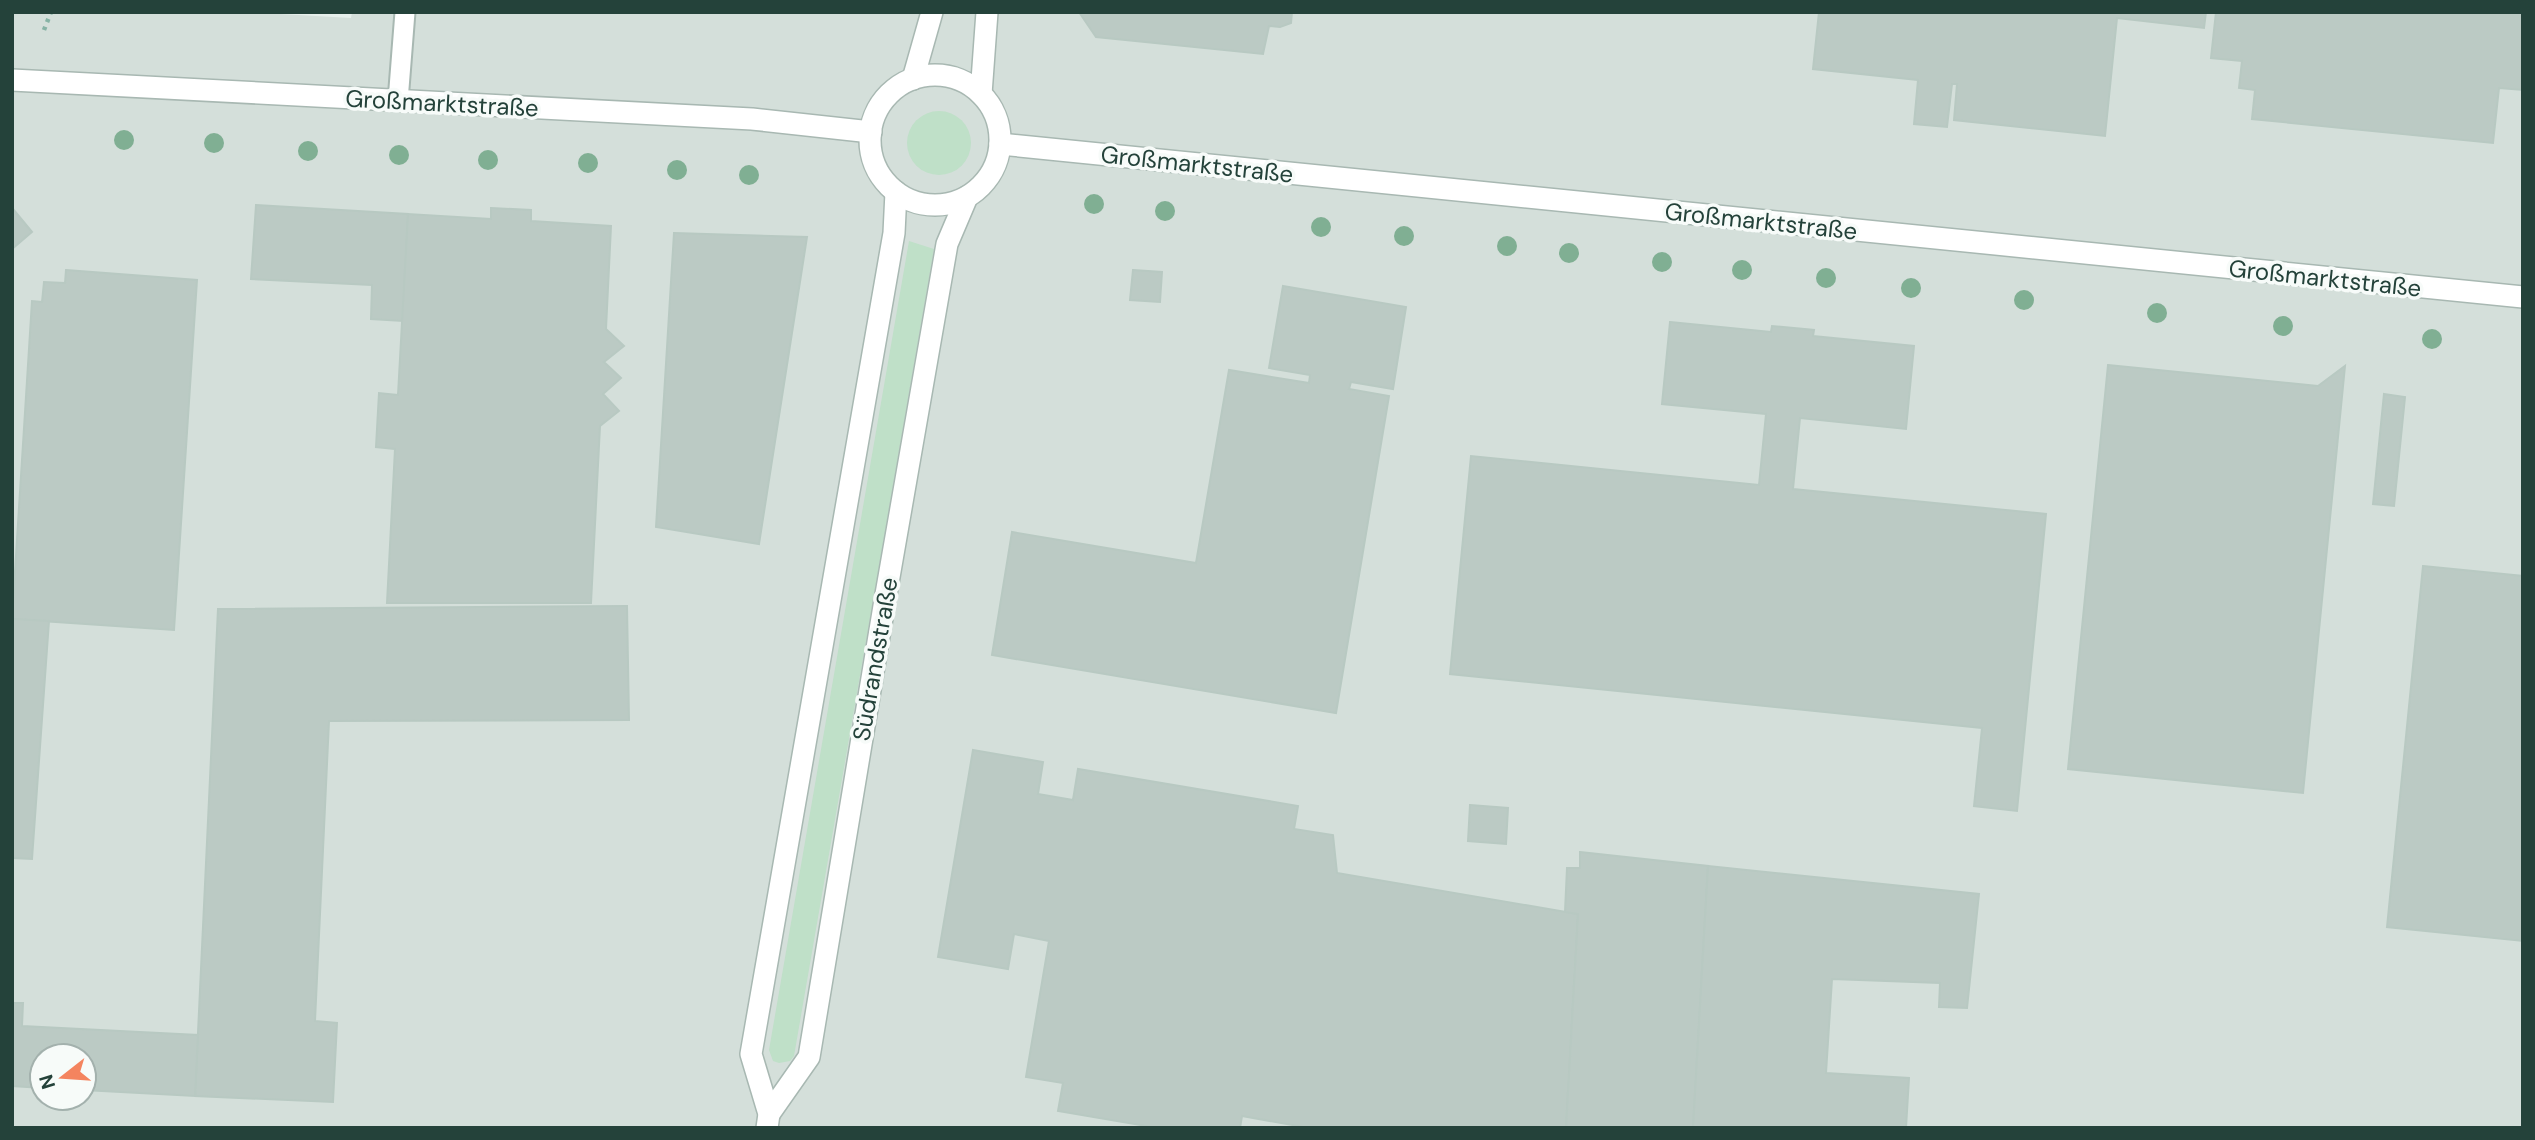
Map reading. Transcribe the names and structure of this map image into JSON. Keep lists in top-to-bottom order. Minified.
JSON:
{"streets":{"street":["Großmarktstraße","Südrandstraße"]},"crossings":[["Großmarktstraße","Südrandstraße"]],"north":"left"}
